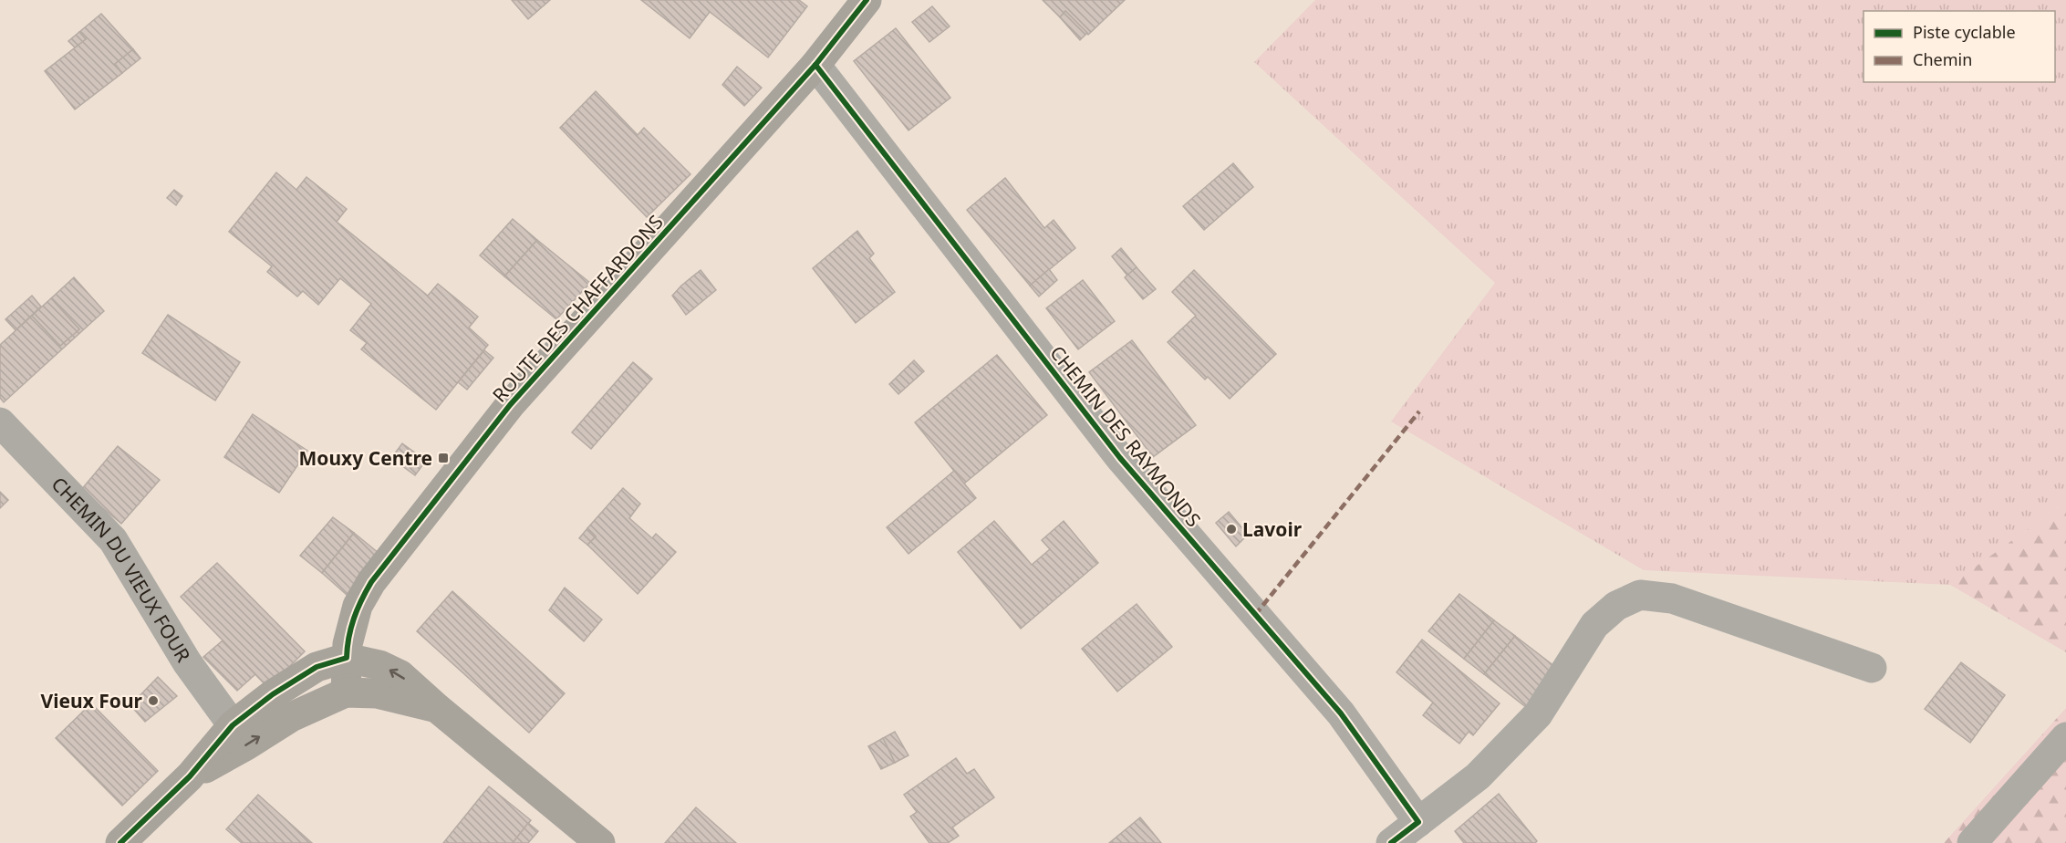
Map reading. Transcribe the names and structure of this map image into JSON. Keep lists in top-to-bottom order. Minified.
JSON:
{"streets":{"main road":["ROUTE DES CHAFFARDONS"],"street":["CHEMIN DES RAYMONDS","CHEMIN DU VIEUX FOUR"]},"crossings":[["ROUTE DES CHAFFARDONS","CHEMIN DES RAYMONDS"]],"places":{"transit":["Mouxy Centre"],"other":["Lavoir","Vieux Four"]},"legend":["Piste cyclable","Chemin"]}
